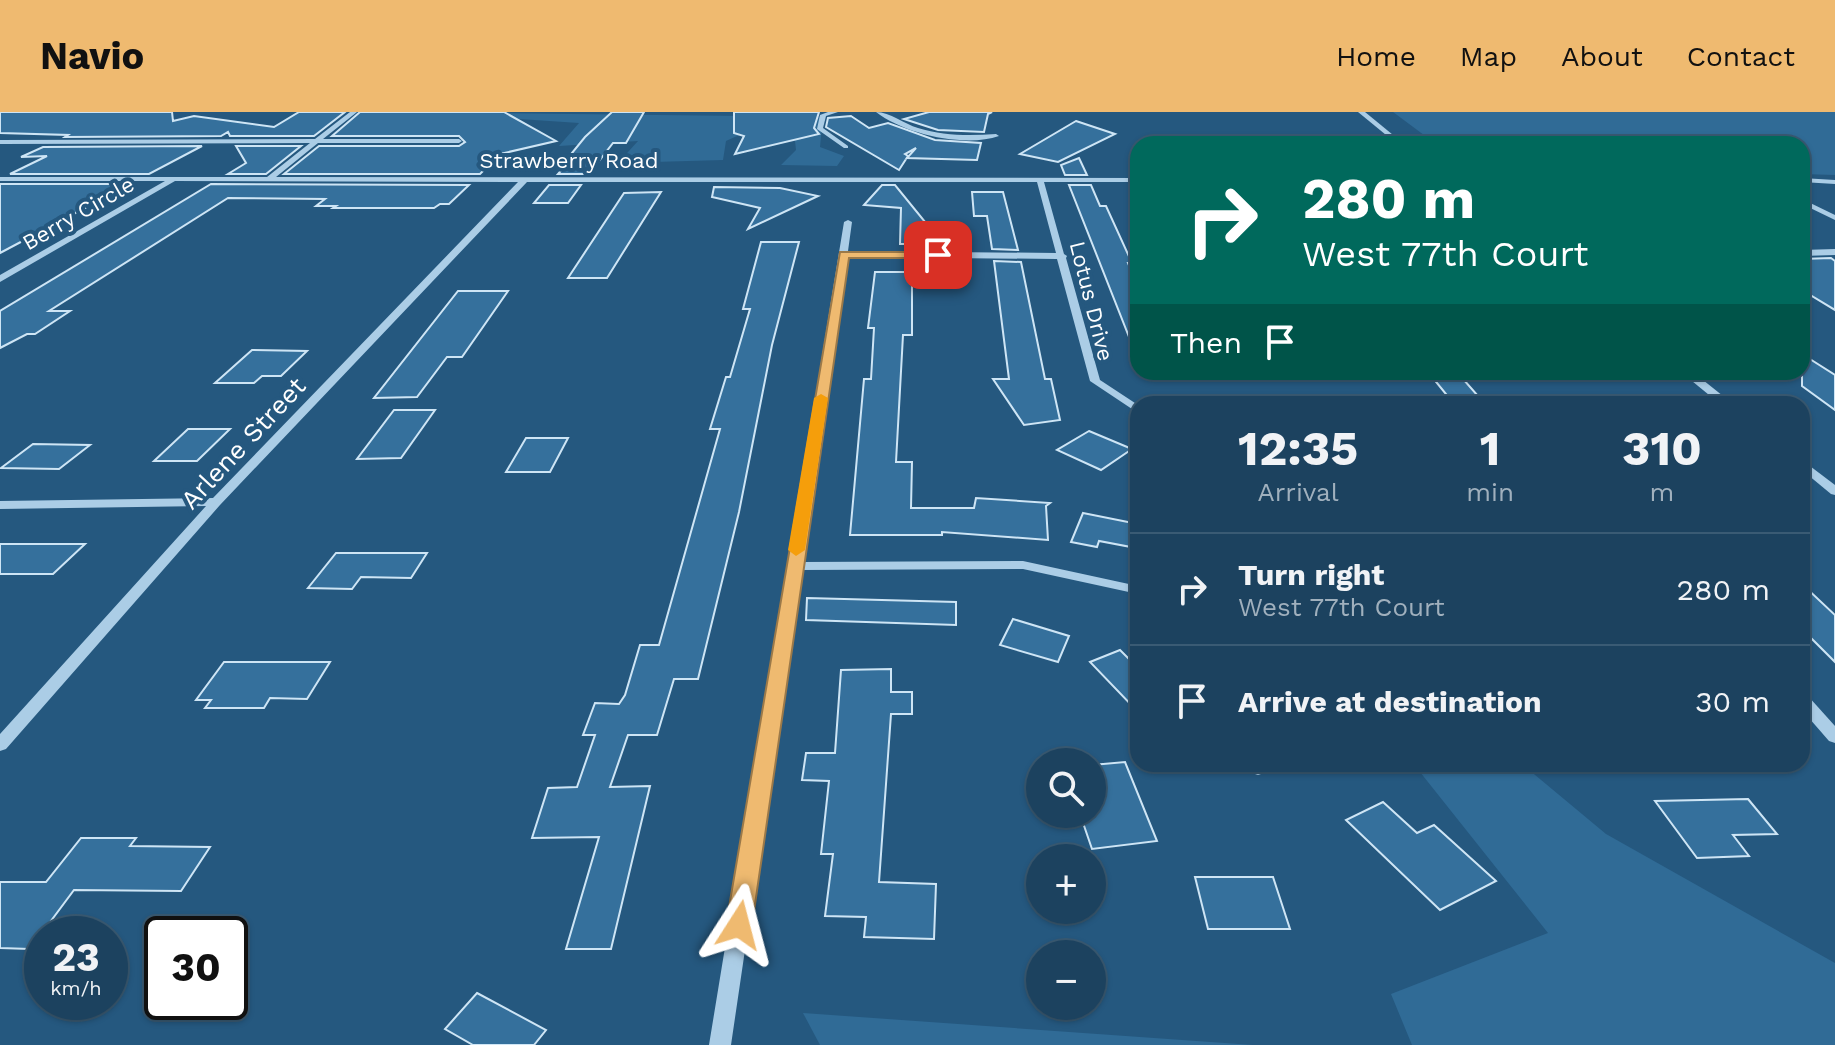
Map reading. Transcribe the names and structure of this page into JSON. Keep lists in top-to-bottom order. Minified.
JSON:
{"streets":{"street":["Strawberry Road","Berry Circle","Lotus Drive","Arlene Street"]},"crossings":[["Strawberry Road","Berry Circle"],["Strawberry Road","Lotus Drive"],["Strawberry Road","Arlene Street"]],"page":{"header":"Navio","nav":["Home","Map","About","Contact"],"turn":["280 m","West 77th Court"],"then":"Then","eta":["12:35","Arrival","1","min","310","m"],"list":[{"name":"Turn right","note":"West 77th Court","value":"280 m"},{"name":"Arrive at destination","value":"30 m"}],"map_buttons":["+","−"],"speed":"23 km/h","limit":"30"}}
